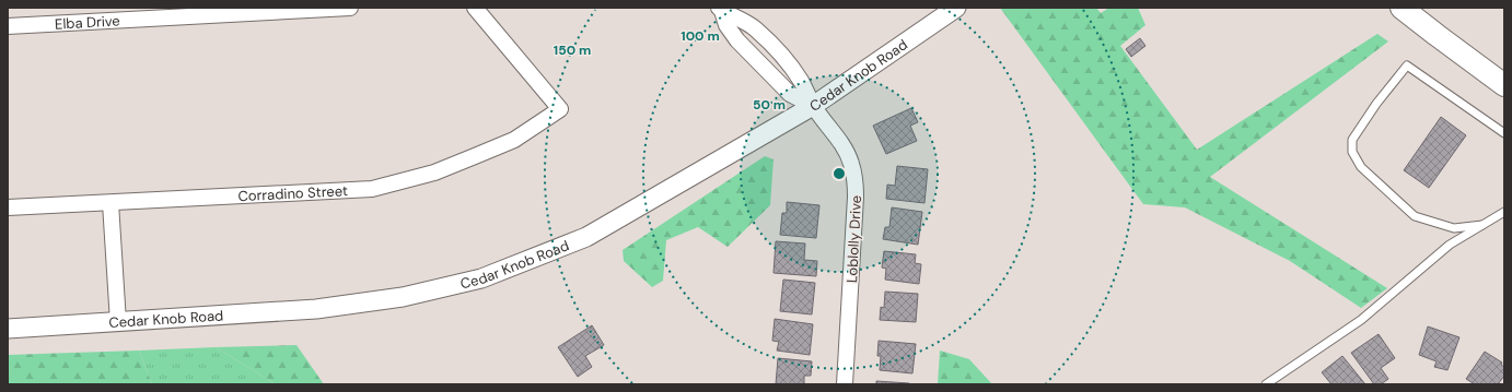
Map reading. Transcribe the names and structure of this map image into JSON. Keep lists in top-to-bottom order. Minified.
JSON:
{"streets":{"street":["Elba Drive","Cedar Knob Road","Corradino Street","Loblolly Drive"]},"crossings":[["Cedar Knob Road","Loblolly Drive"]],"rings":["100 m","150 m","50 m"]}
